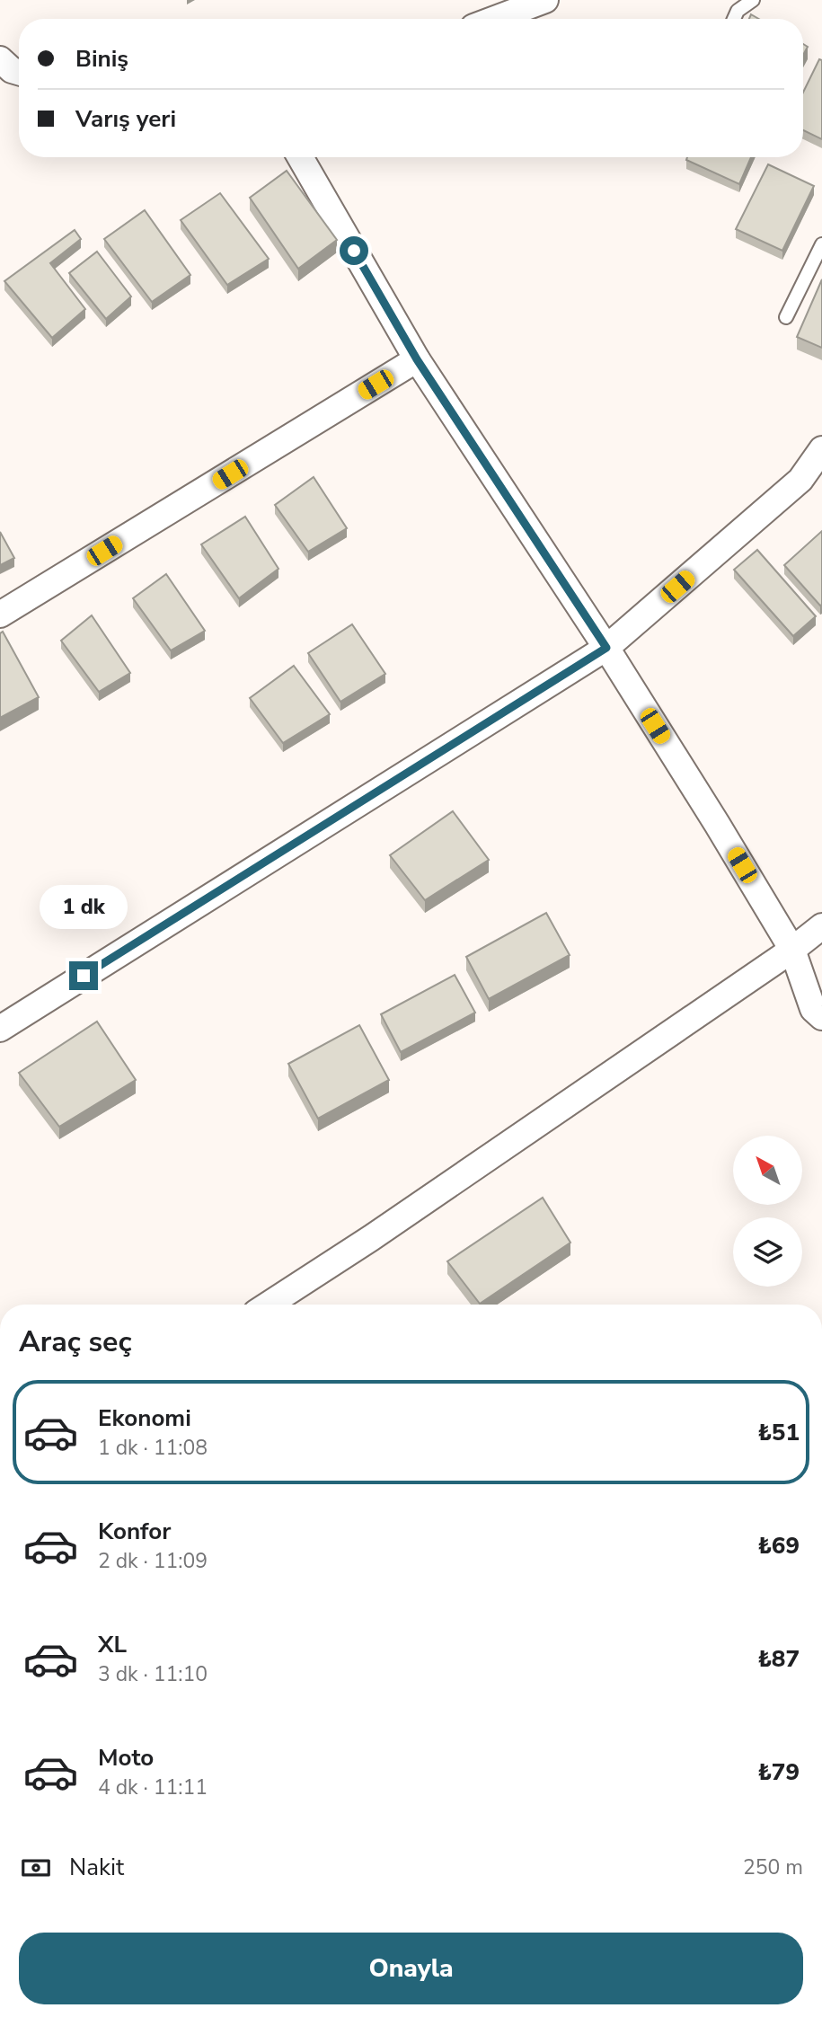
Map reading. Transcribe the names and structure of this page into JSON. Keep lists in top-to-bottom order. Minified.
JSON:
{"north":"top left","page":{"banner":["Biniş","Varış yeri"],"bubble":"1 dk","heading":"Araç seç","list":[{"name":"Ekonomi","note":"1 dk · 11:08","value":"₺51"},{"name":"Konfor","note":"2 dk · 11:09","value":"₺69"},{"name":"XL","note":"3 dk · 11:10","value":"₺87"},{"name":"Moto","note":"4 dk · 11:11","value":"₺79"}],"pay":["Nakit","250 m"],"buttons":"Onayla"}}
